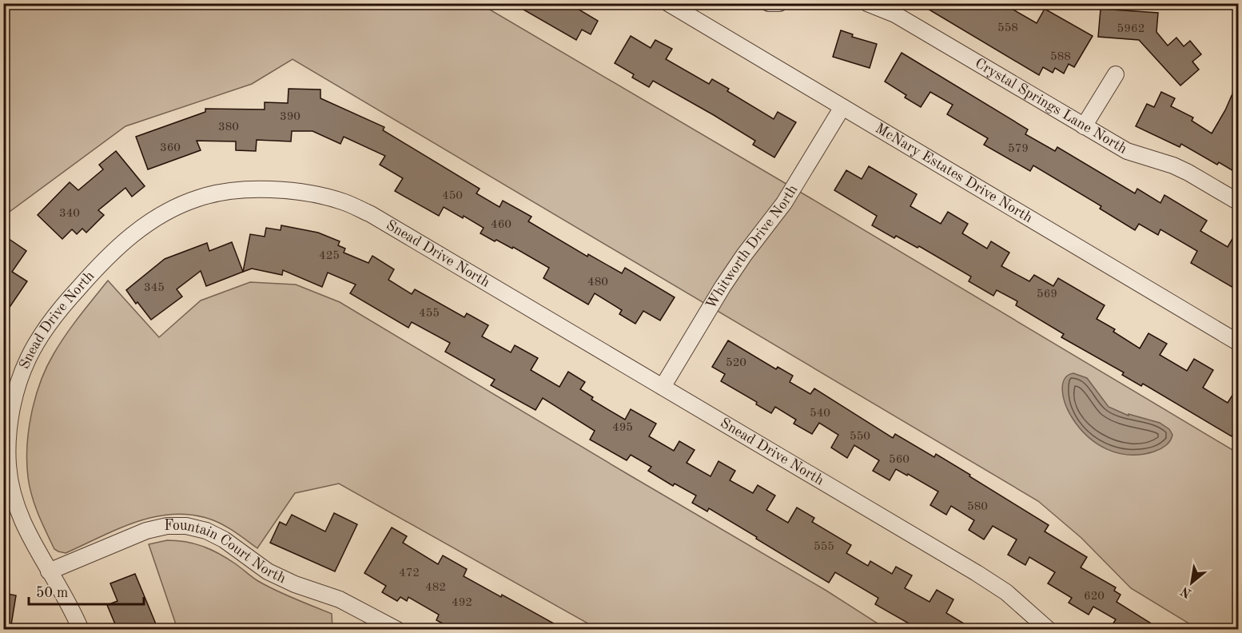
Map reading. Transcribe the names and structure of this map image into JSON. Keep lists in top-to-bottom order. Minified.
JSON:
{"streets":{"street":["Crystal Springs Lane North","McNary Estates Drive North","Whitworth Drive North","Snead Drive North","Fountain Court North"]},"crossings":[["McNary Estates Drive North","Whitworth Drive North"],["Whitworth Drive North","Snead Drive North"],["Snead Drive North","Fountain Court North"]],"house_numbers":["558","5962","588","390","380","360","579","450","340","460","425","480","345","569","455","520","540","495","550","560","580","555","472","482","620","492"],"scale_bar":"50 m","north":"bottom left"}
